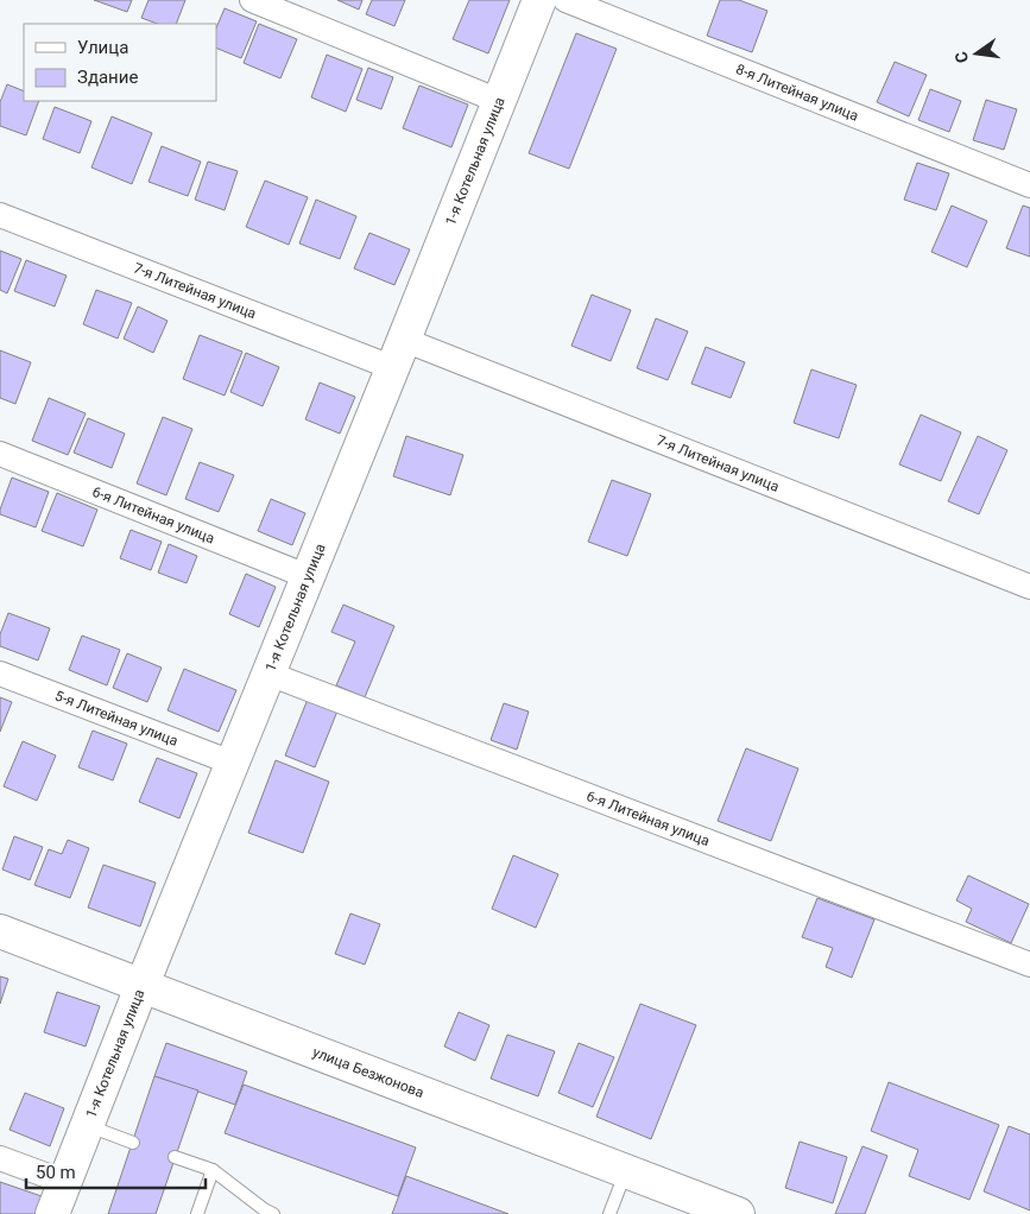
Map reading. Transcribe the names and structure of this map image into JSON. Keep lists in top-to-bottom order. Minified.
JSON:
{"streets":{"street":["8-я Литейная улица","1-я Котельная улица","7-я Литейная улица","6-я Литейная улица","5-я Литейная улица","улица Безжонова"]},"crossings":[["1-я Котельная улица","7-я Литейная улица"],["1-я Котельная улица","6-я Литейная улица"],["1-я Котельная улица","5-я Литейная улица"],["1-я Котельная улица","улица Безжонова"]],"legend":["Улица","Здание"],"scale_bar":"50 m","north":"left"}
